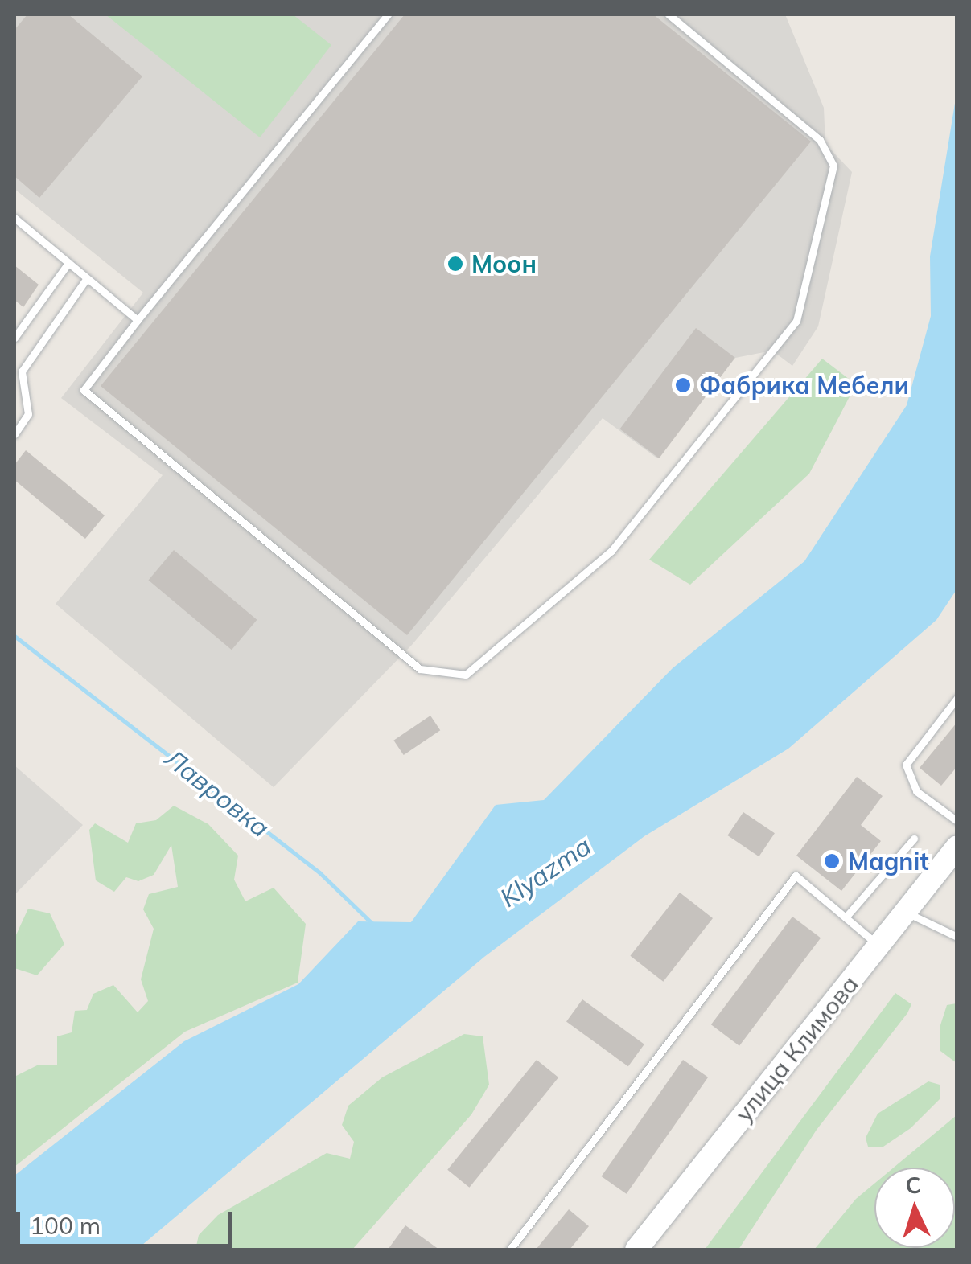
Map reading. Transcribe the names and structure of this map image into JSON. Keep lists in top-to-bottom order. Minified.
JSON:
{"streets":{"main road":["улица Климова"]},"water":["Лавровка","Klyazma"],"places":["Моон","Фабрика Мебели","Magnit"],"scale_bar":"100 m","north":"top"}
